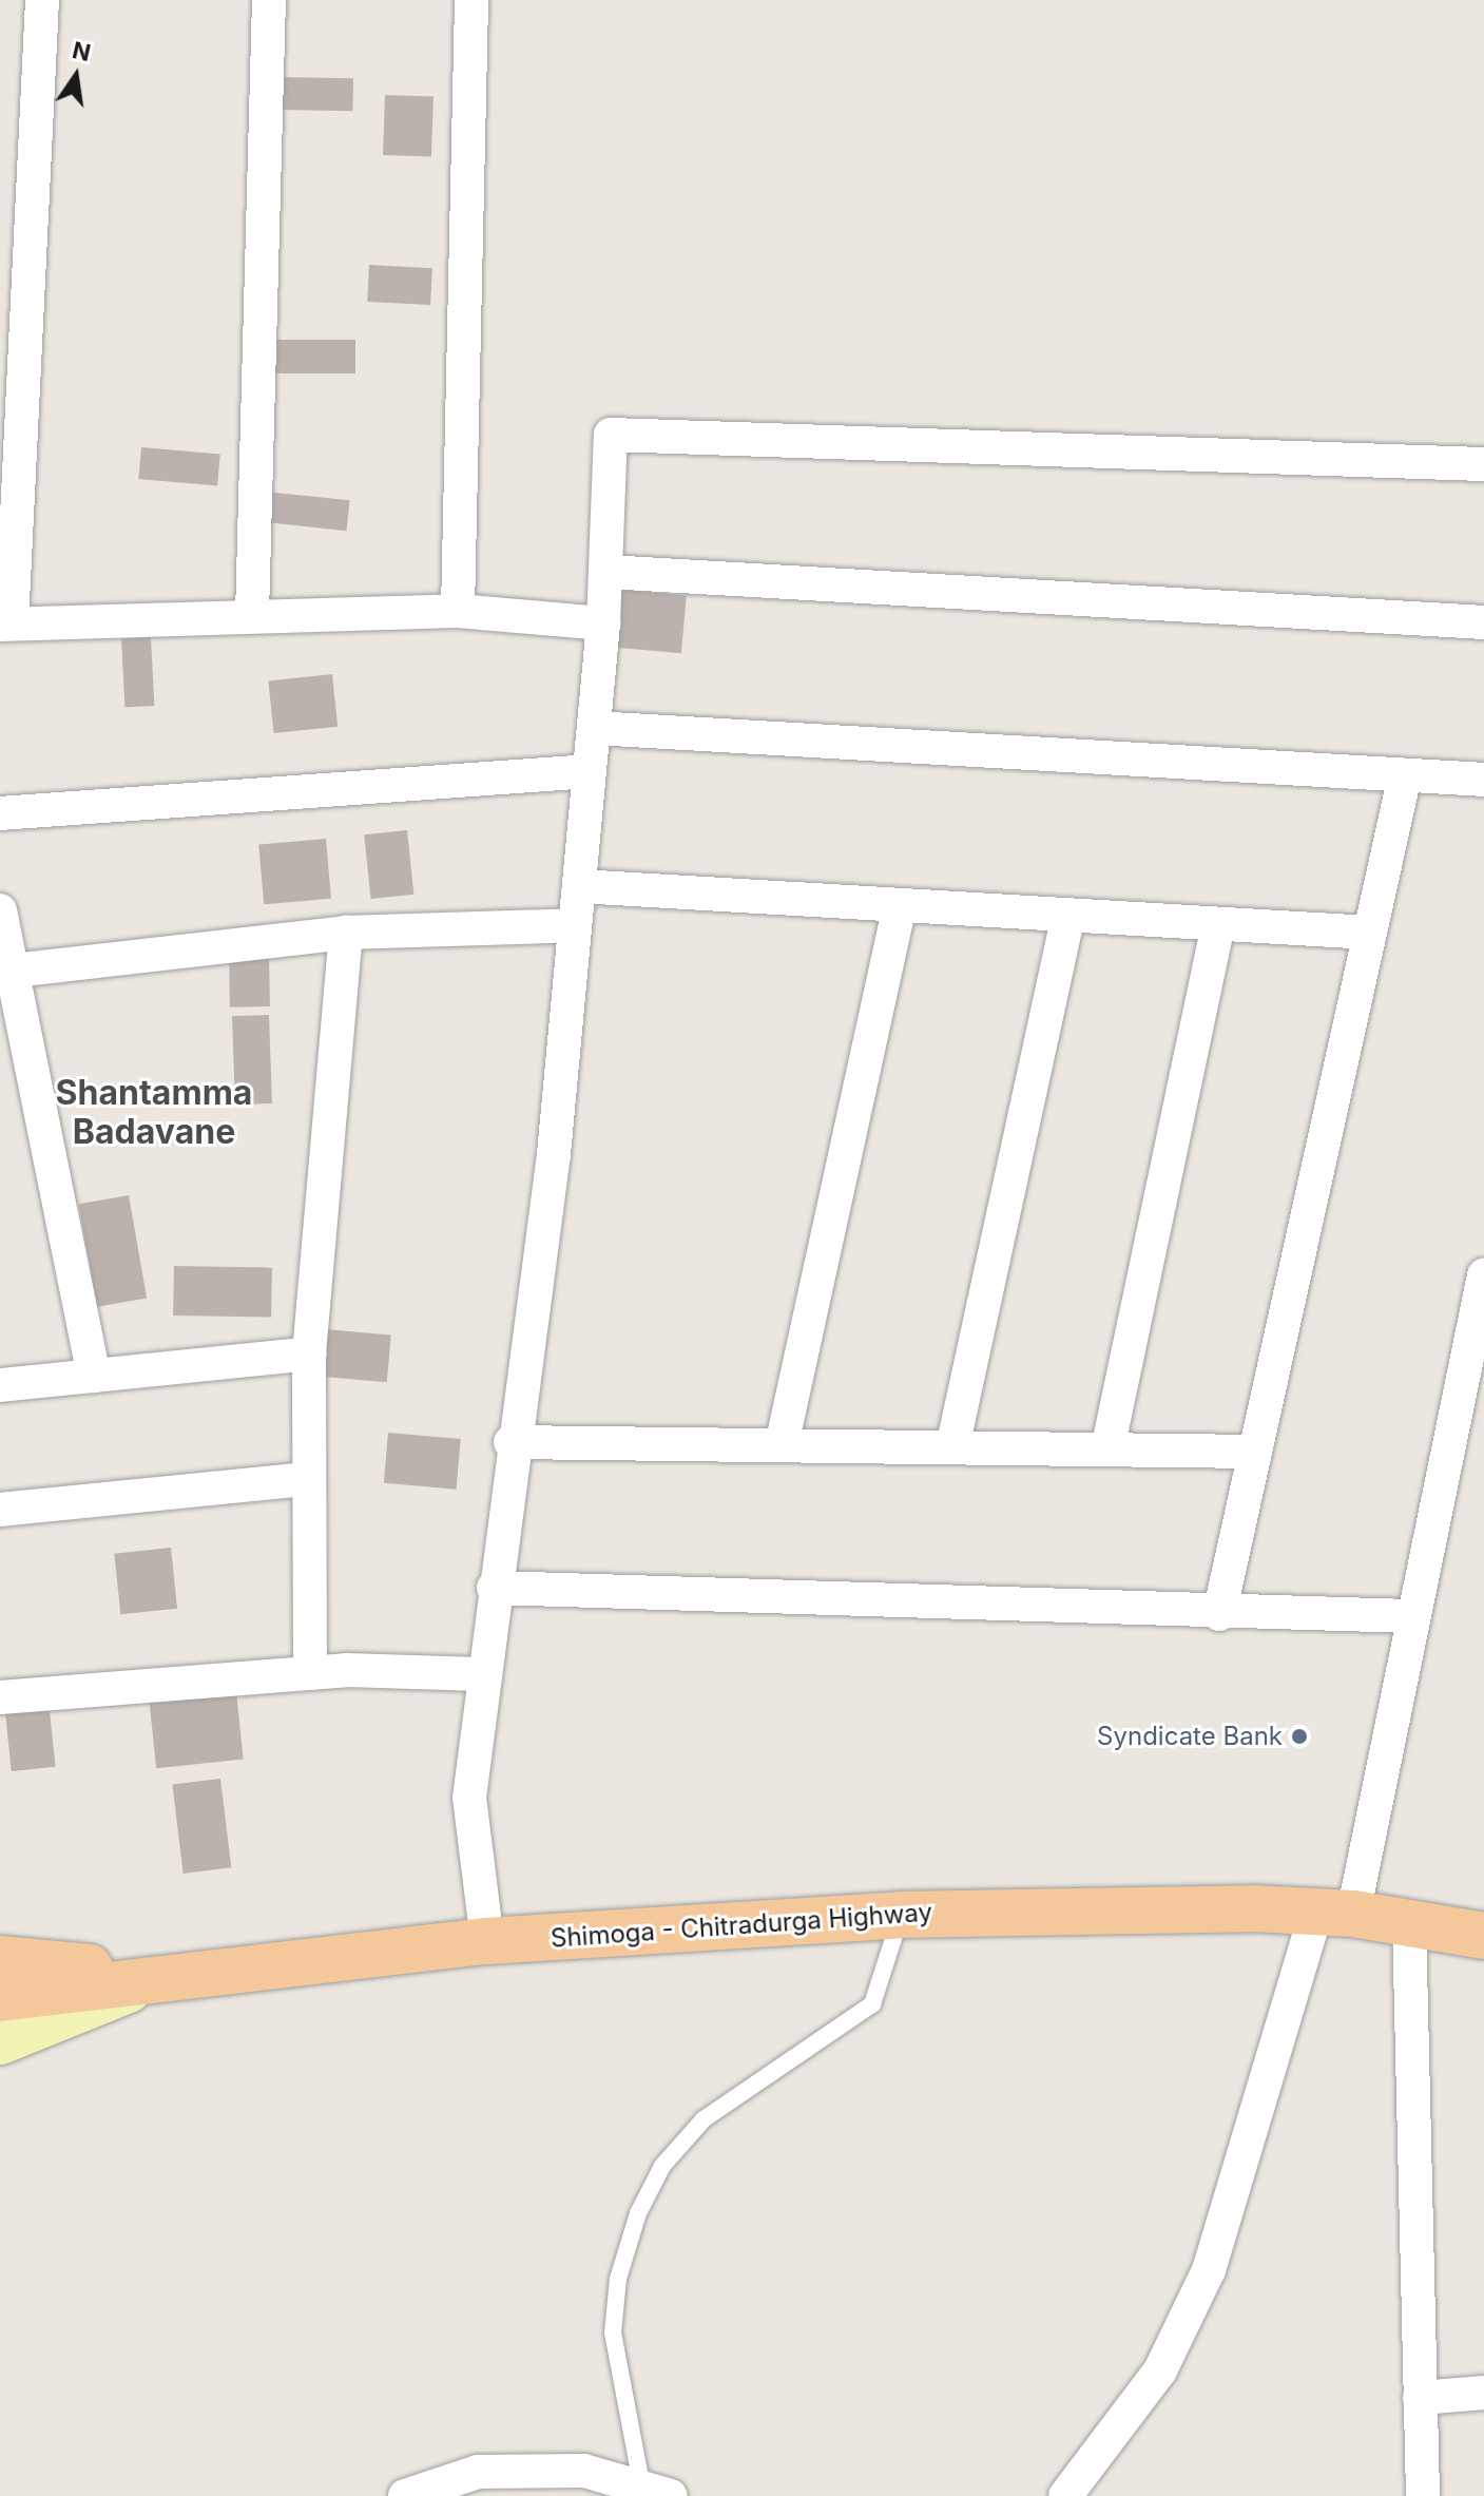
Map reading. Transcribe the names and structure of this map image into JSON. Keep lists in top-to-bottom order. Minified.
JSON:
{"streets":{"main road":["Shimoga - Chitradurga Highway"]},"districts":["Shantamma Badavane"],"places":["Syndicate Bank"],"north":"top"}
